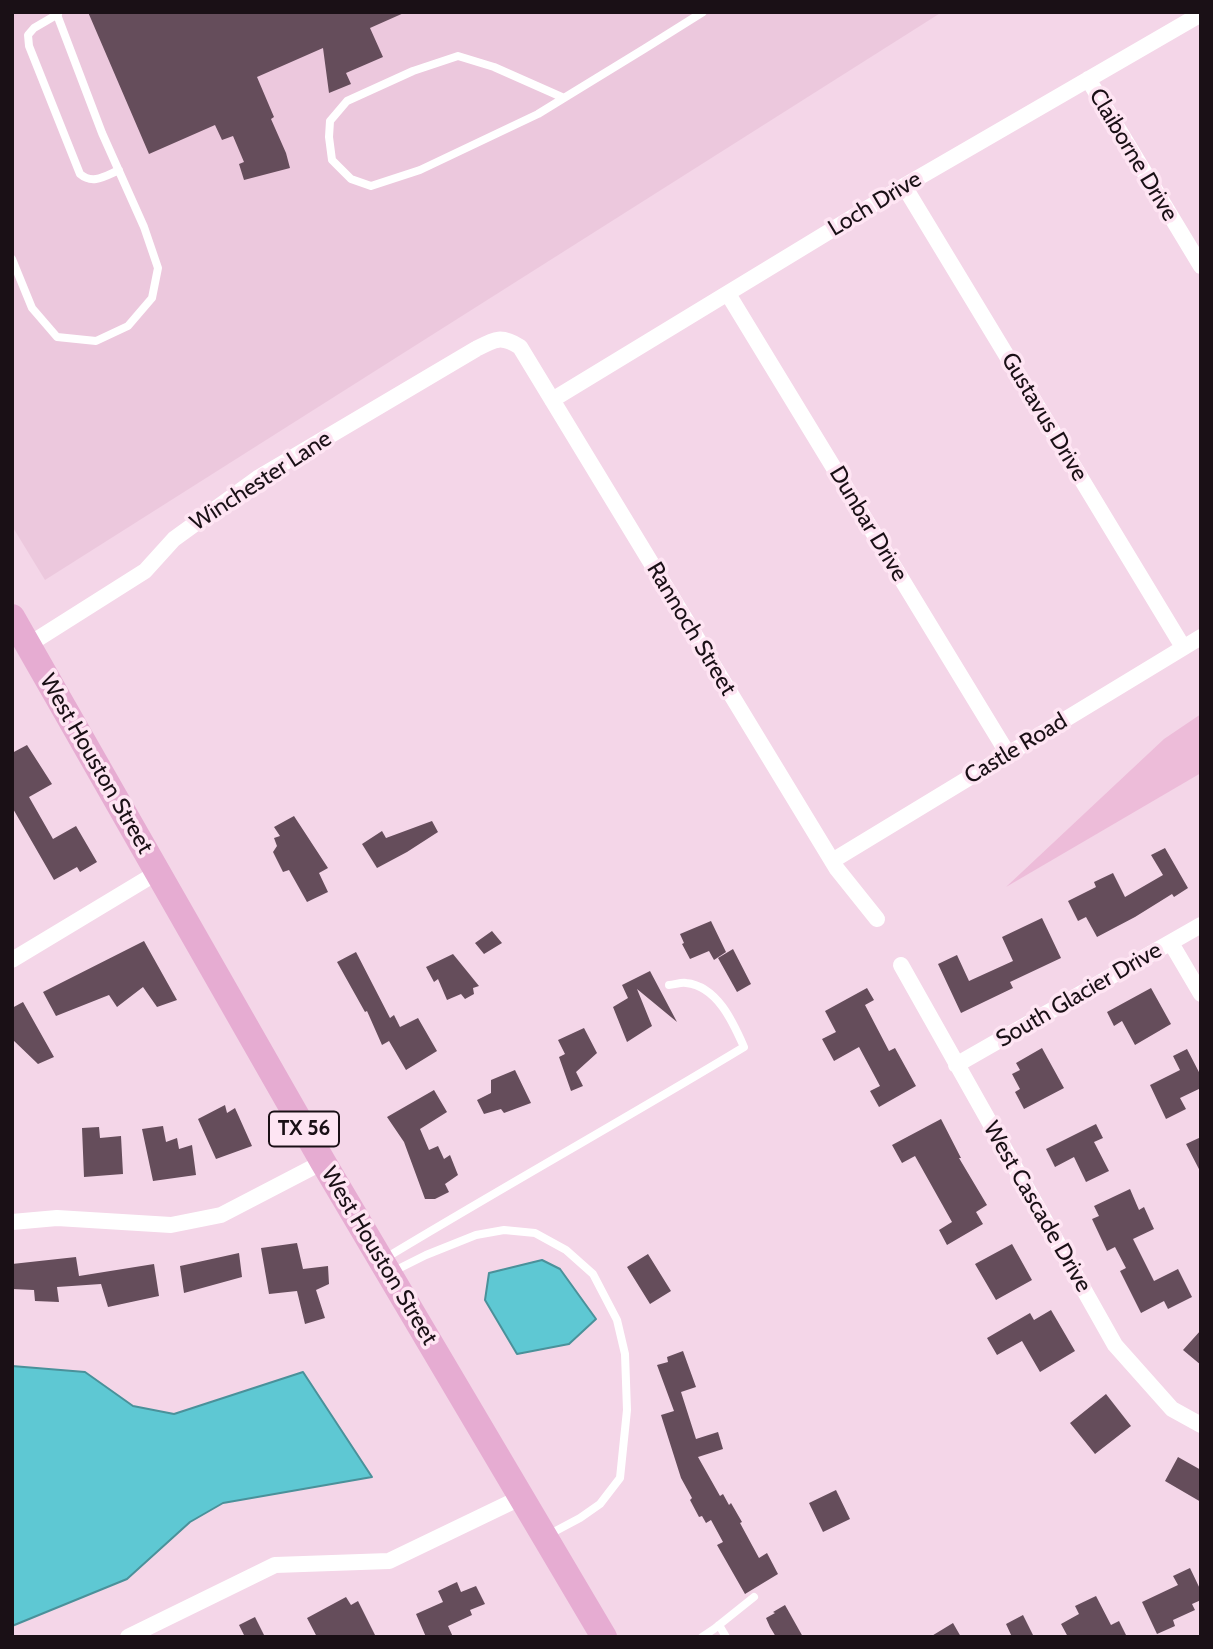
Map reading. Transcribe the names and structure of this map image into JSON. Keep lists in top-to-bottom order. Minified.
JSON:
{"streets":{"main road":["West Houston Street","TX 56"],"street":["Claiborne Drive","Loch Drive","Gustavus Drive","Winchester Lane","Dunbar Drive","Rannoch Street","Castle Road","South Glacier Drive","West Cascade Drive"]},"crossings":[["Claiborne Drive","Loch Drive"],["Loch Drive","Gustavus Drive"],["Loch Drive","Dunbar Drive"],["Loch Drive","Rannoch Street"],["Gustavus Drive","Castle Road"],["Winchester Lane","Rannoch Street"],["Winchester Lane","West Houston Street"],["Dunbar Drive","Castle Road"],["Rannoch Street","Castle Road"],["South Glacier Drive","West Cascade Drive"]]}
